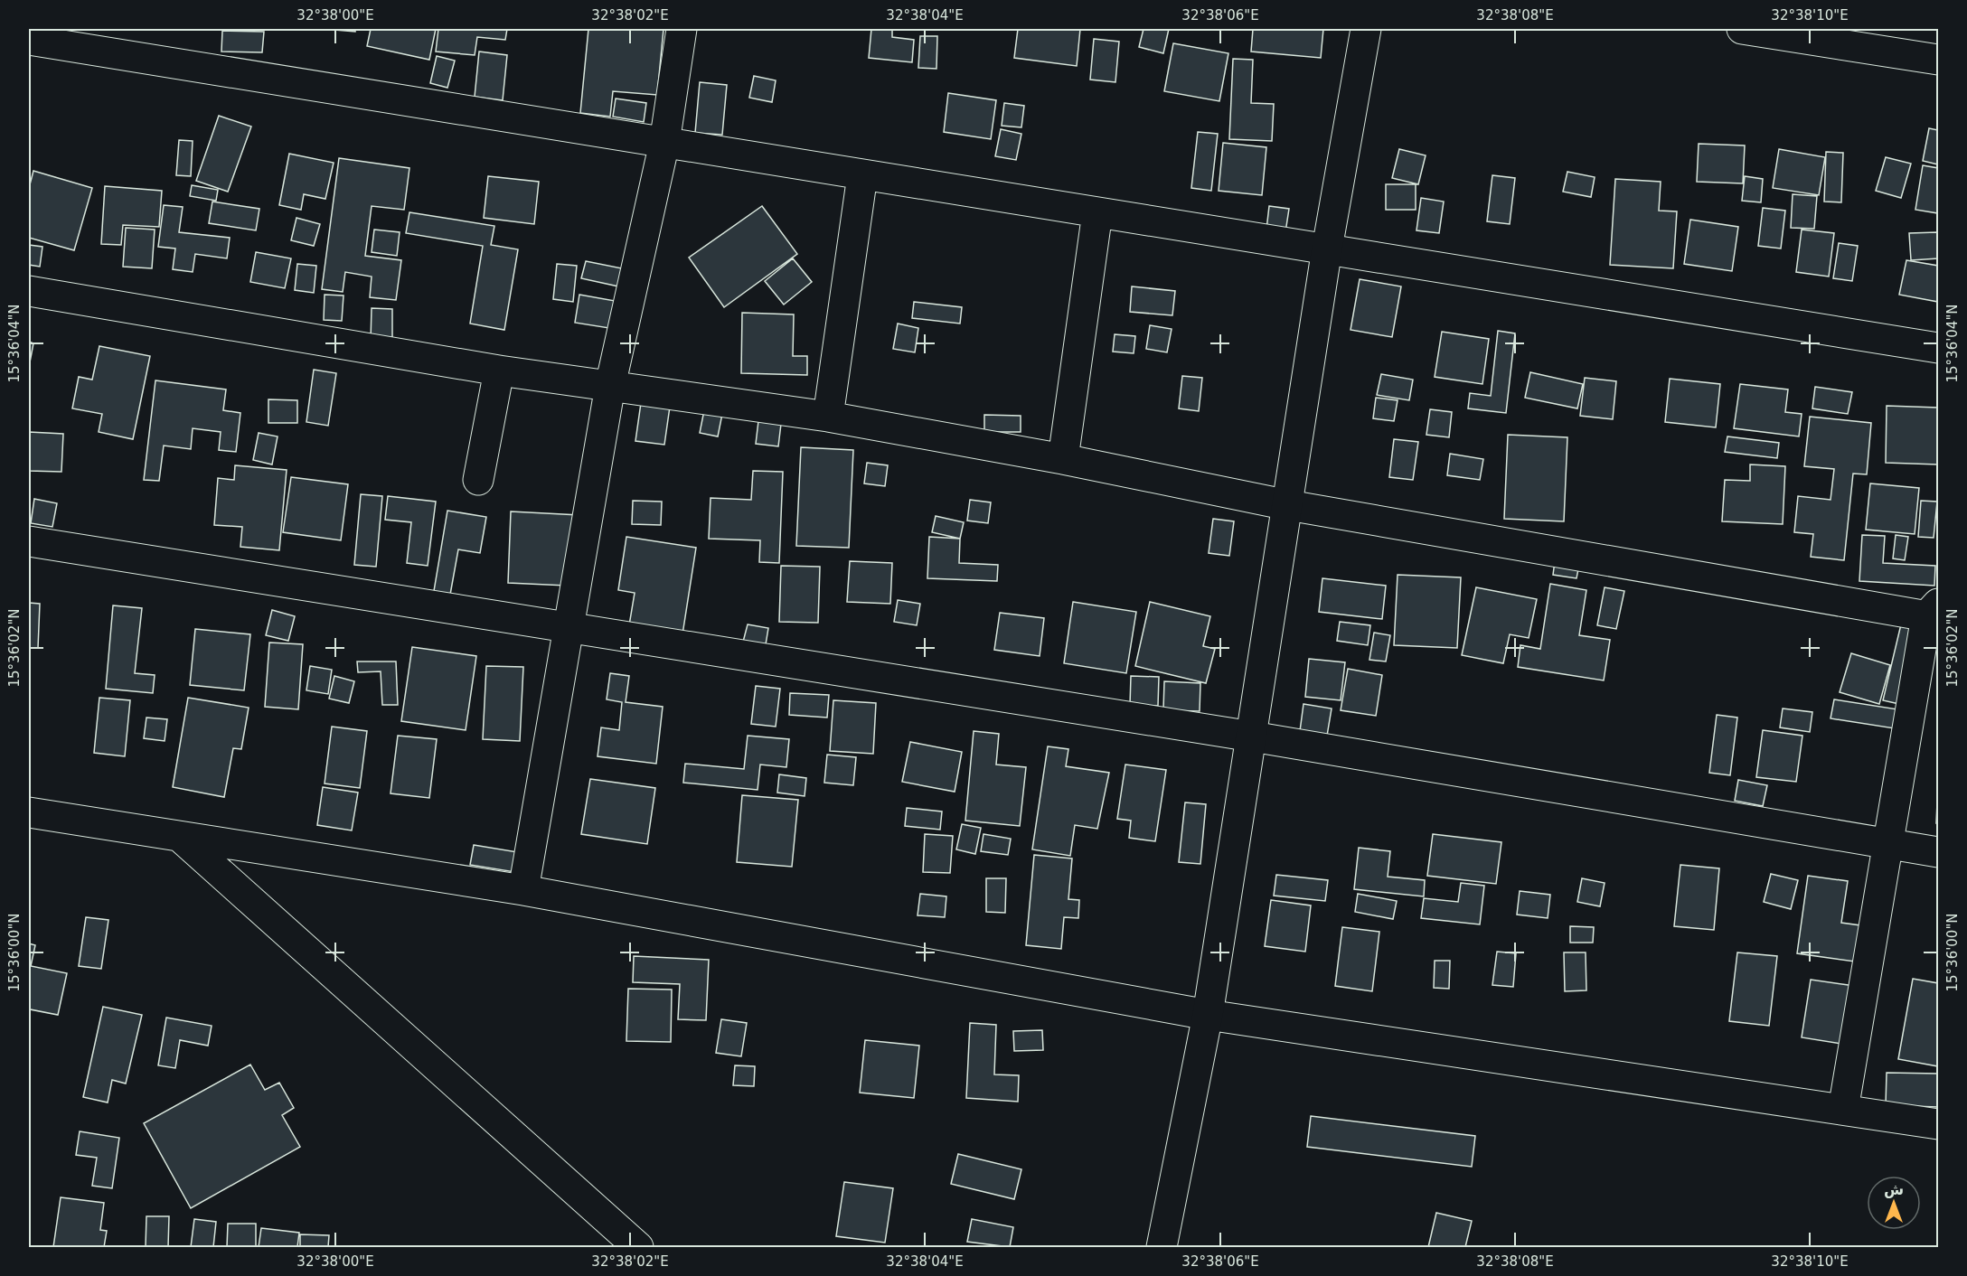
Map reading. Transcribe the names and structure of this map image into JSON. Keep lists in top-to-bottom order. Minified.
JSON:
{"north":"top","coordinates":["32°38'00\"E","32°38'02\"E","32°38'04\"E","32°38'06\"E","32°38'08\"E","32°38'10\"E","15°36'04\"N","15°36'02\"N","15°36'00\"N"]}
